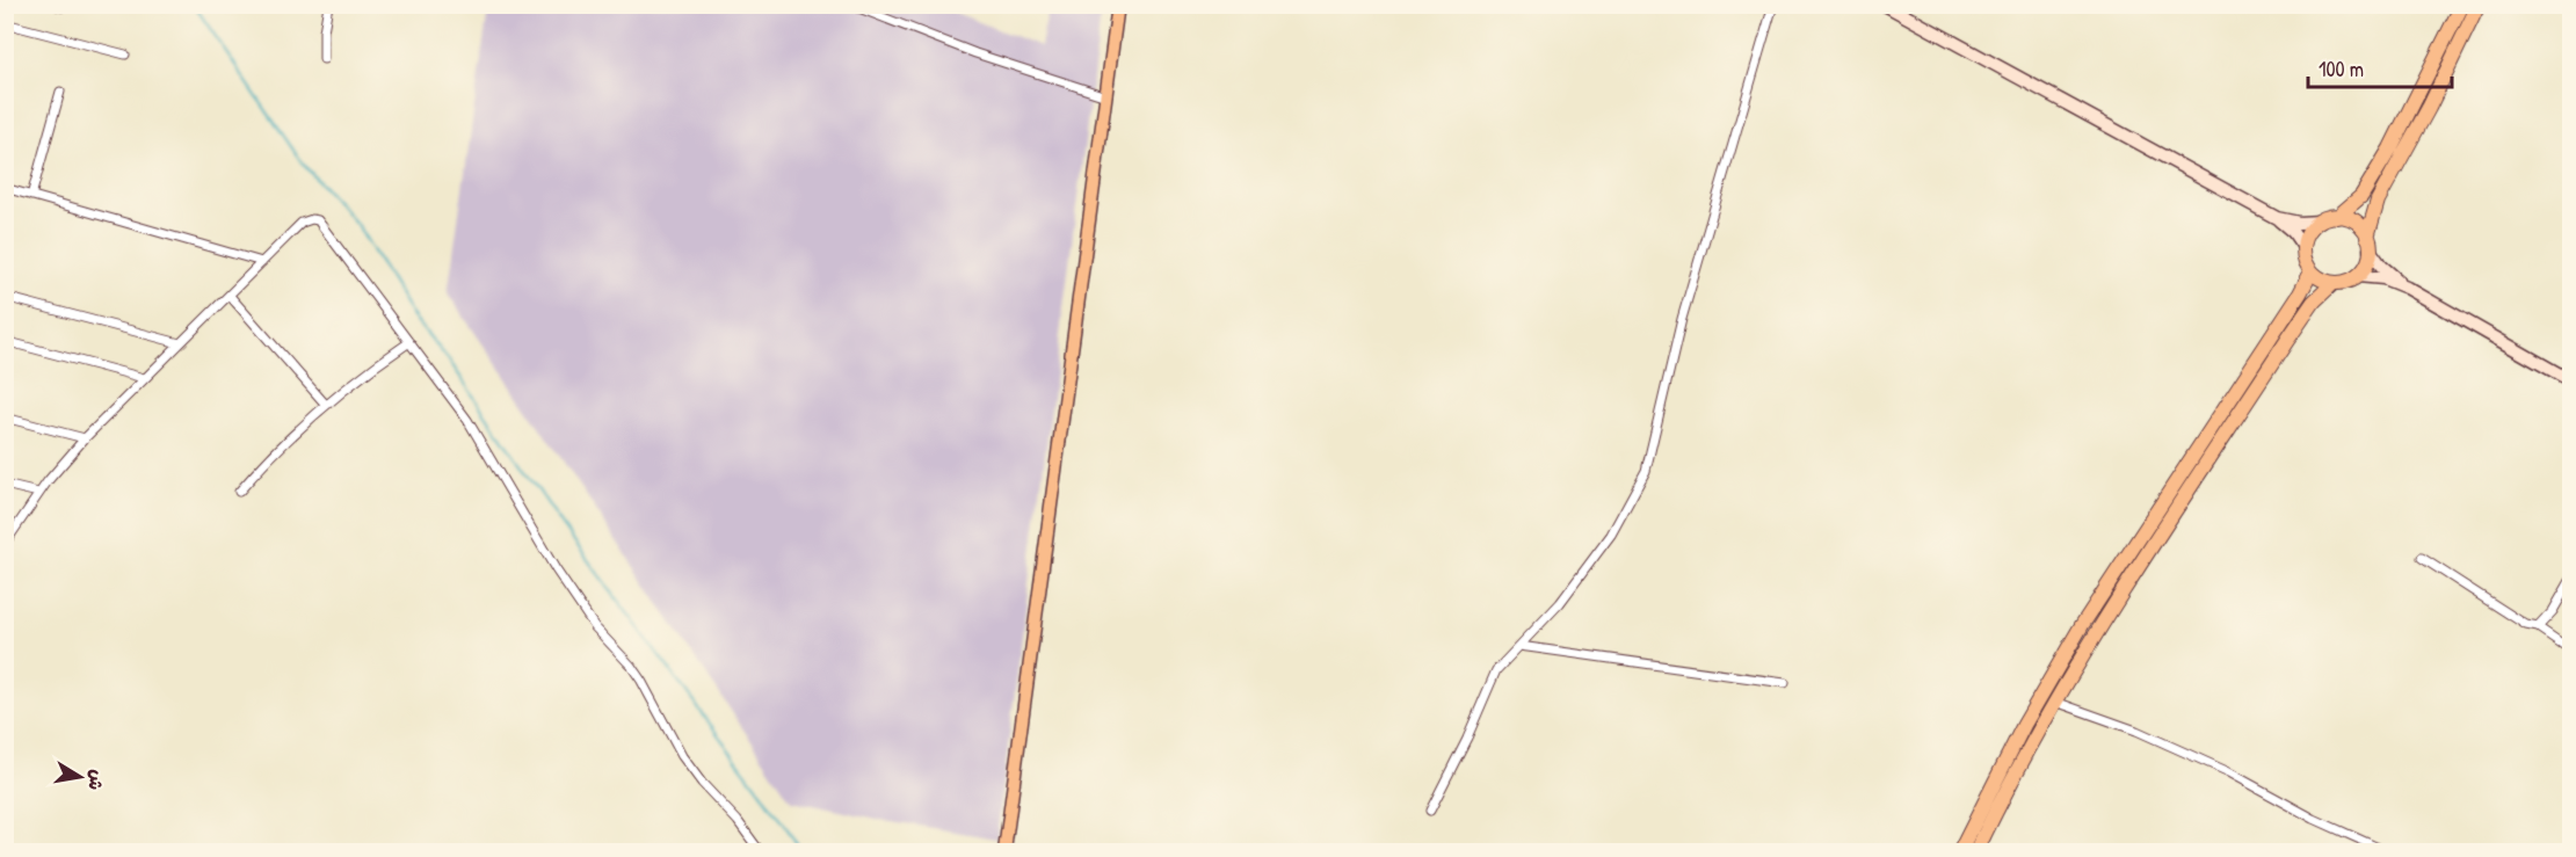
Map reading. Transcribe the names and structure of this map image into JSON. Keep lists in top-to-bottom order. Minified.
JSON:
{"scale_bar":"100 m","north":"right"}
